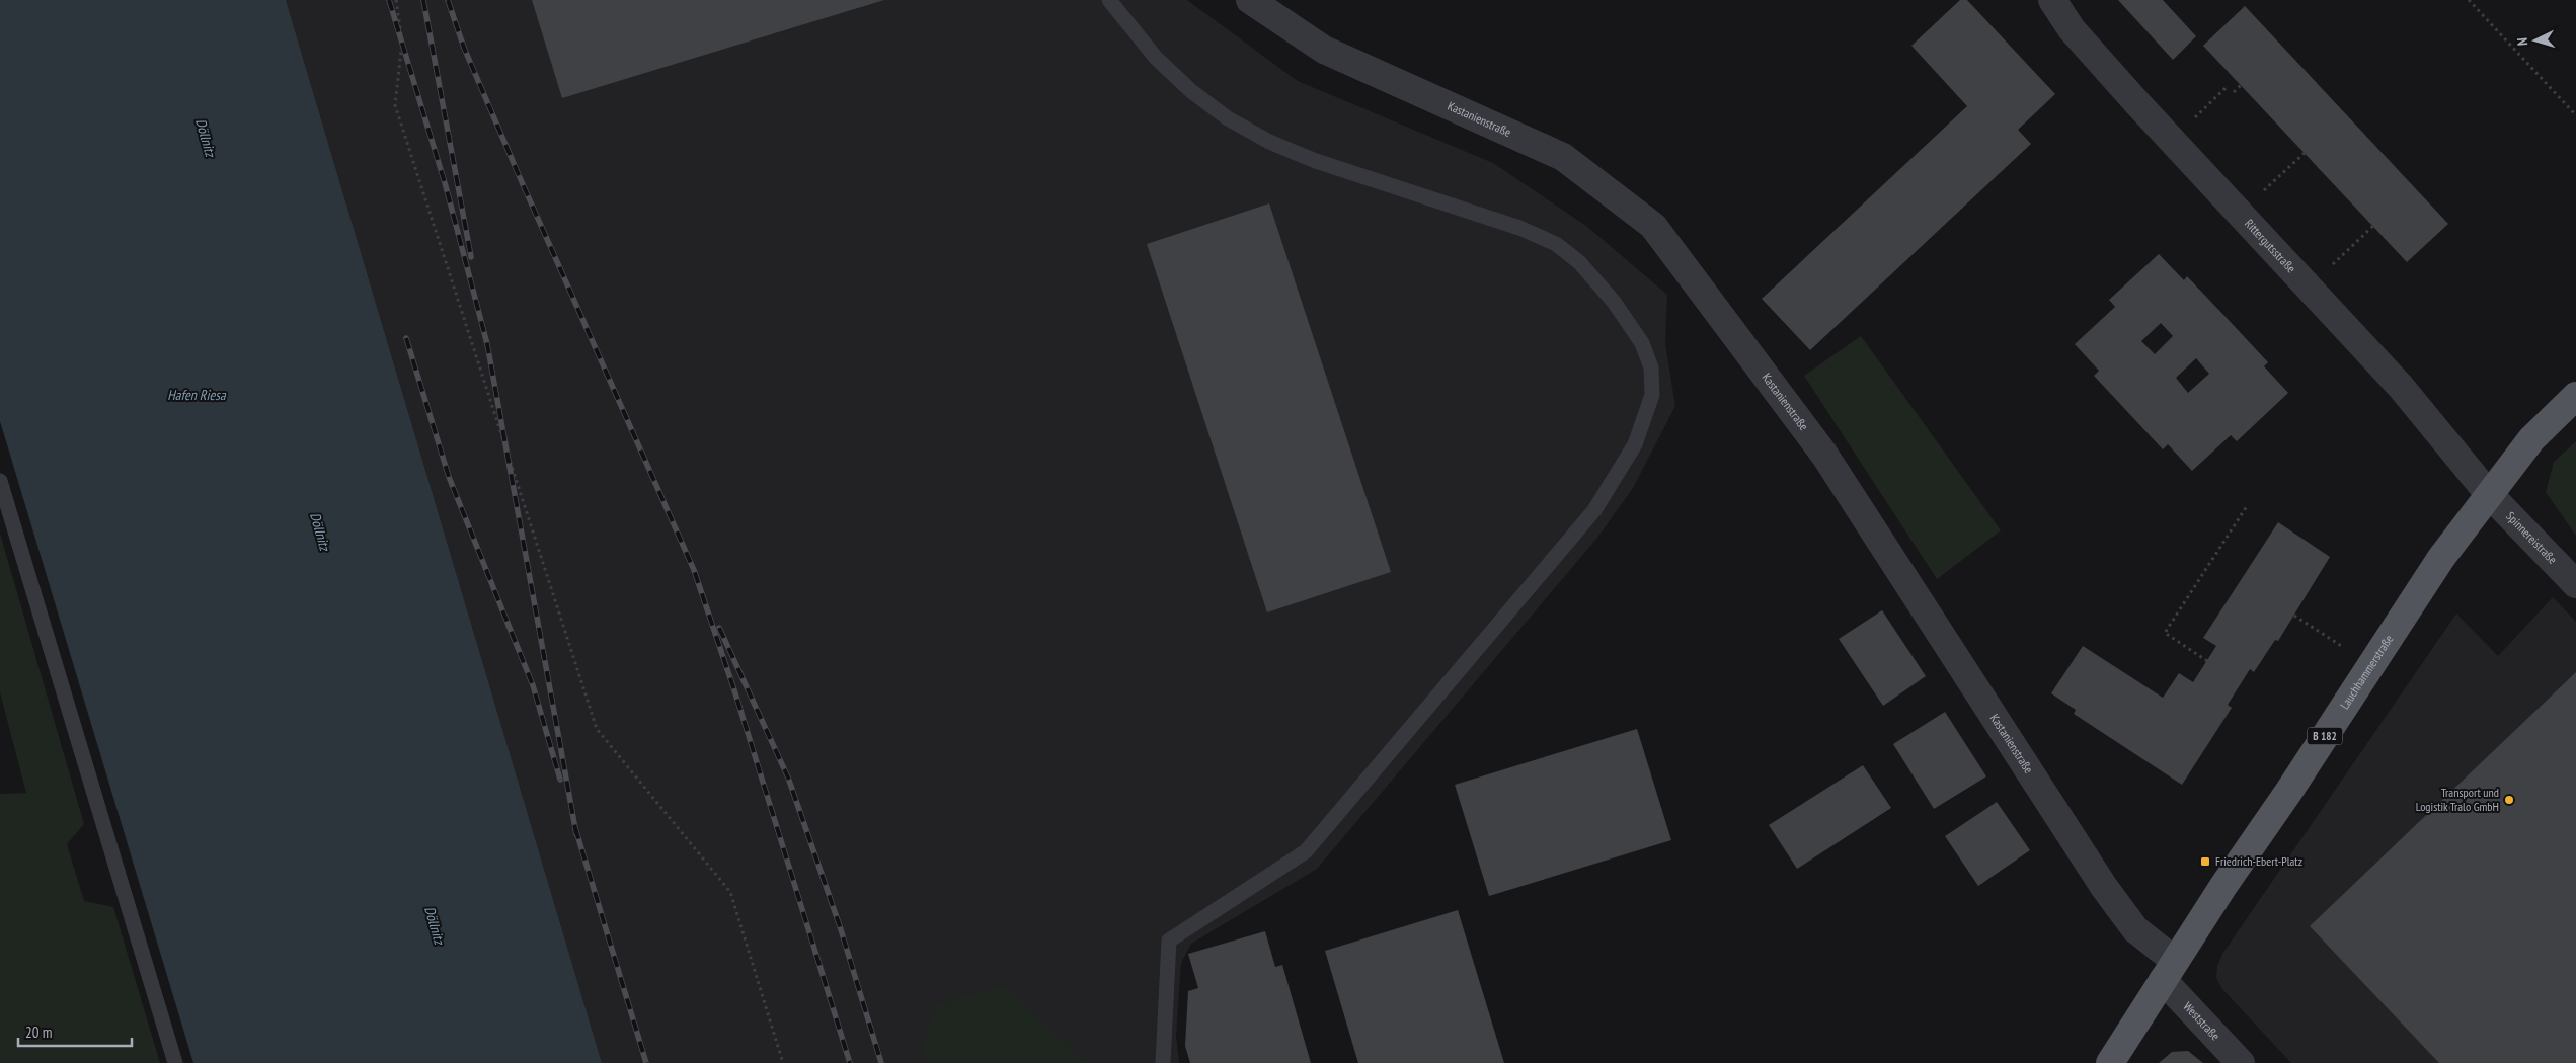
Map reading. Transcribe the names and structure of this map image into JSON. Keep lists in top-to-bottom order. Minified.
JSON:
{"streets":{"main road":["Lauchhammerstraße","B 182"],"street":["Kastanienstraße","Rittergutsstraße","Spinnereistraße","Weststraße"]},"crossings":[["Kastanienstraße","Lauchhammerstraße"],["Kastanienstraße","Weststraße"],["Rittergutsstraße","Spinnereistraße"],["Rittergutsstraße","Lauchhammerstraße"],["Spinnereistraße","Lauchhammerstraße"],["Lauchhammerstraße","Weststraße"]],"water":["Döllnitz","Hafen Riesa"],"places":{"other":["Transport und Logistik Tralo GmbH"],"transit":["Friedrich-Ebert-Platz"]},"scale_bar":"20 m","north":"left"}
